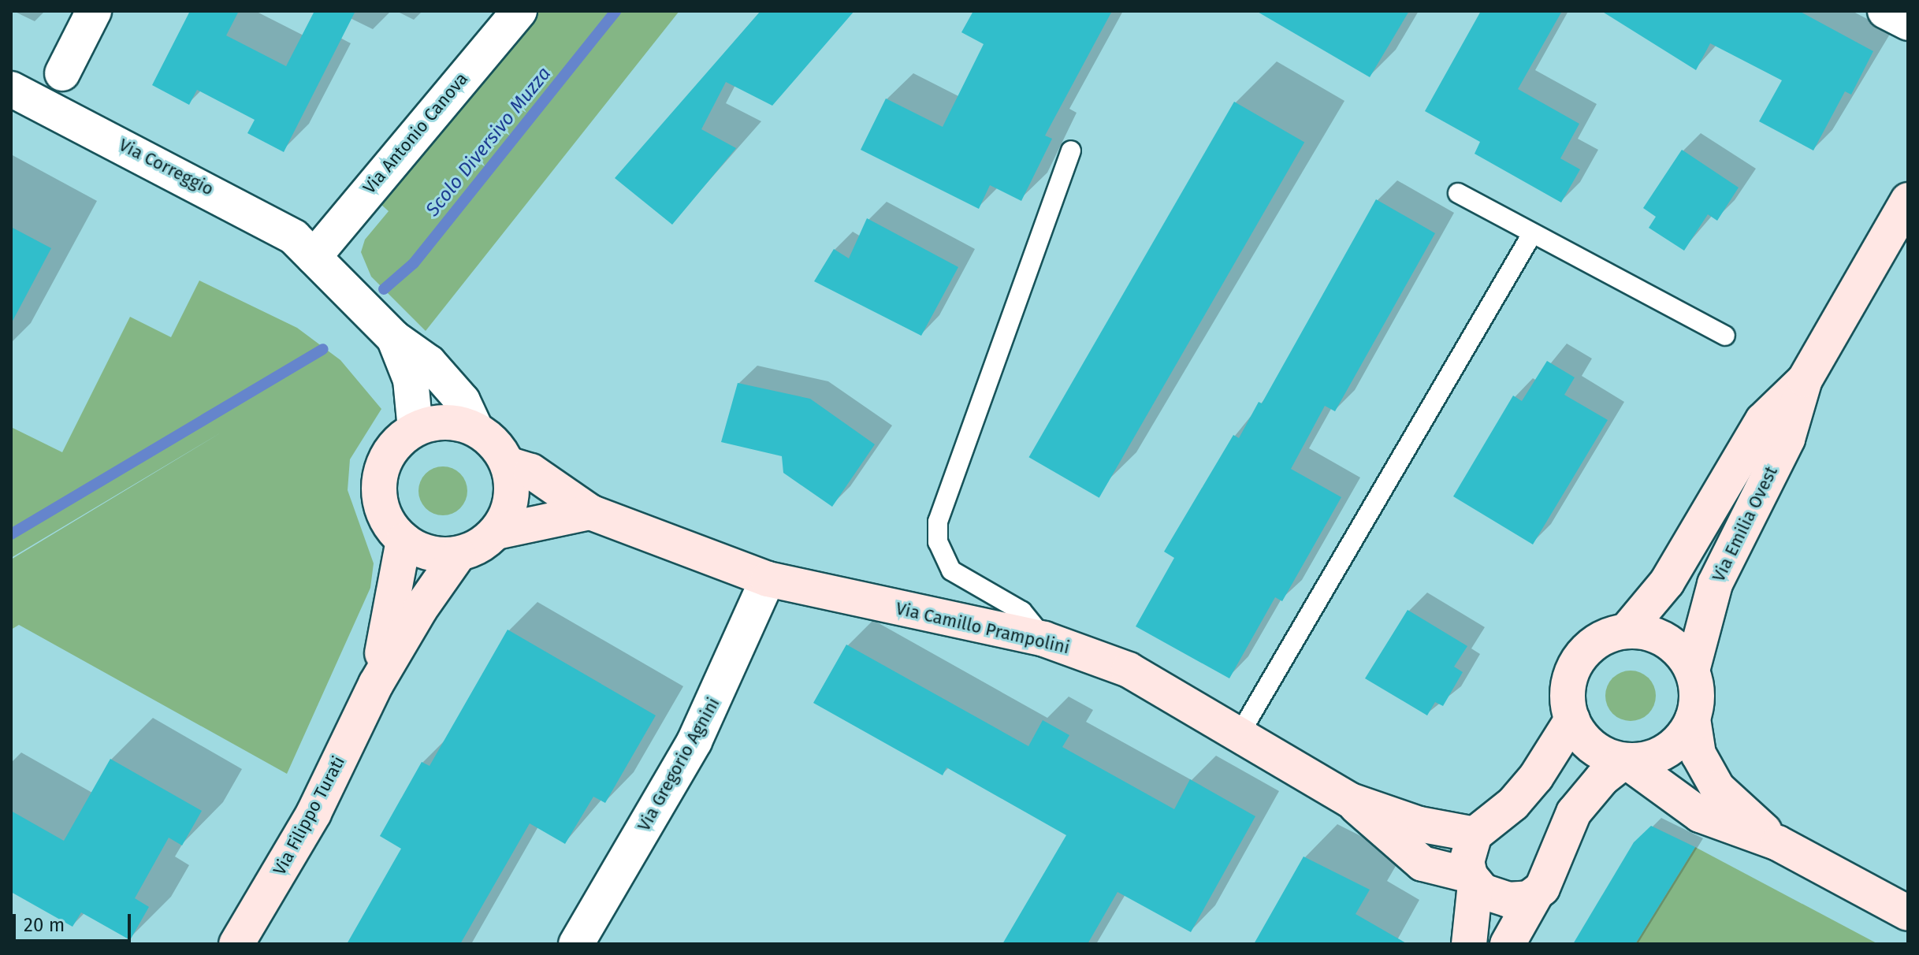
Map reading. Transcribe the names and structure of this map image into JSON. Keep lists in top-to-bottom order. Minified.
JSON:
{"streets":{"main road":["Via Emilia Ovest","Via Camillo Prampolini","Via Filippo Turati"],"street":["Via Antonio Canova","Via Correggio","Via Gregorio Agnini"]},"crossings":[["Via Antonio Canova","Via Correggio"],["Via Camillo Prampolini","Via Gregorio Agnini"],["Via Camillo Prampolini","Via Filippo Turati"]],"water":["Scolo Diversivo Muzza"],"scale_bar":"20 m"}
